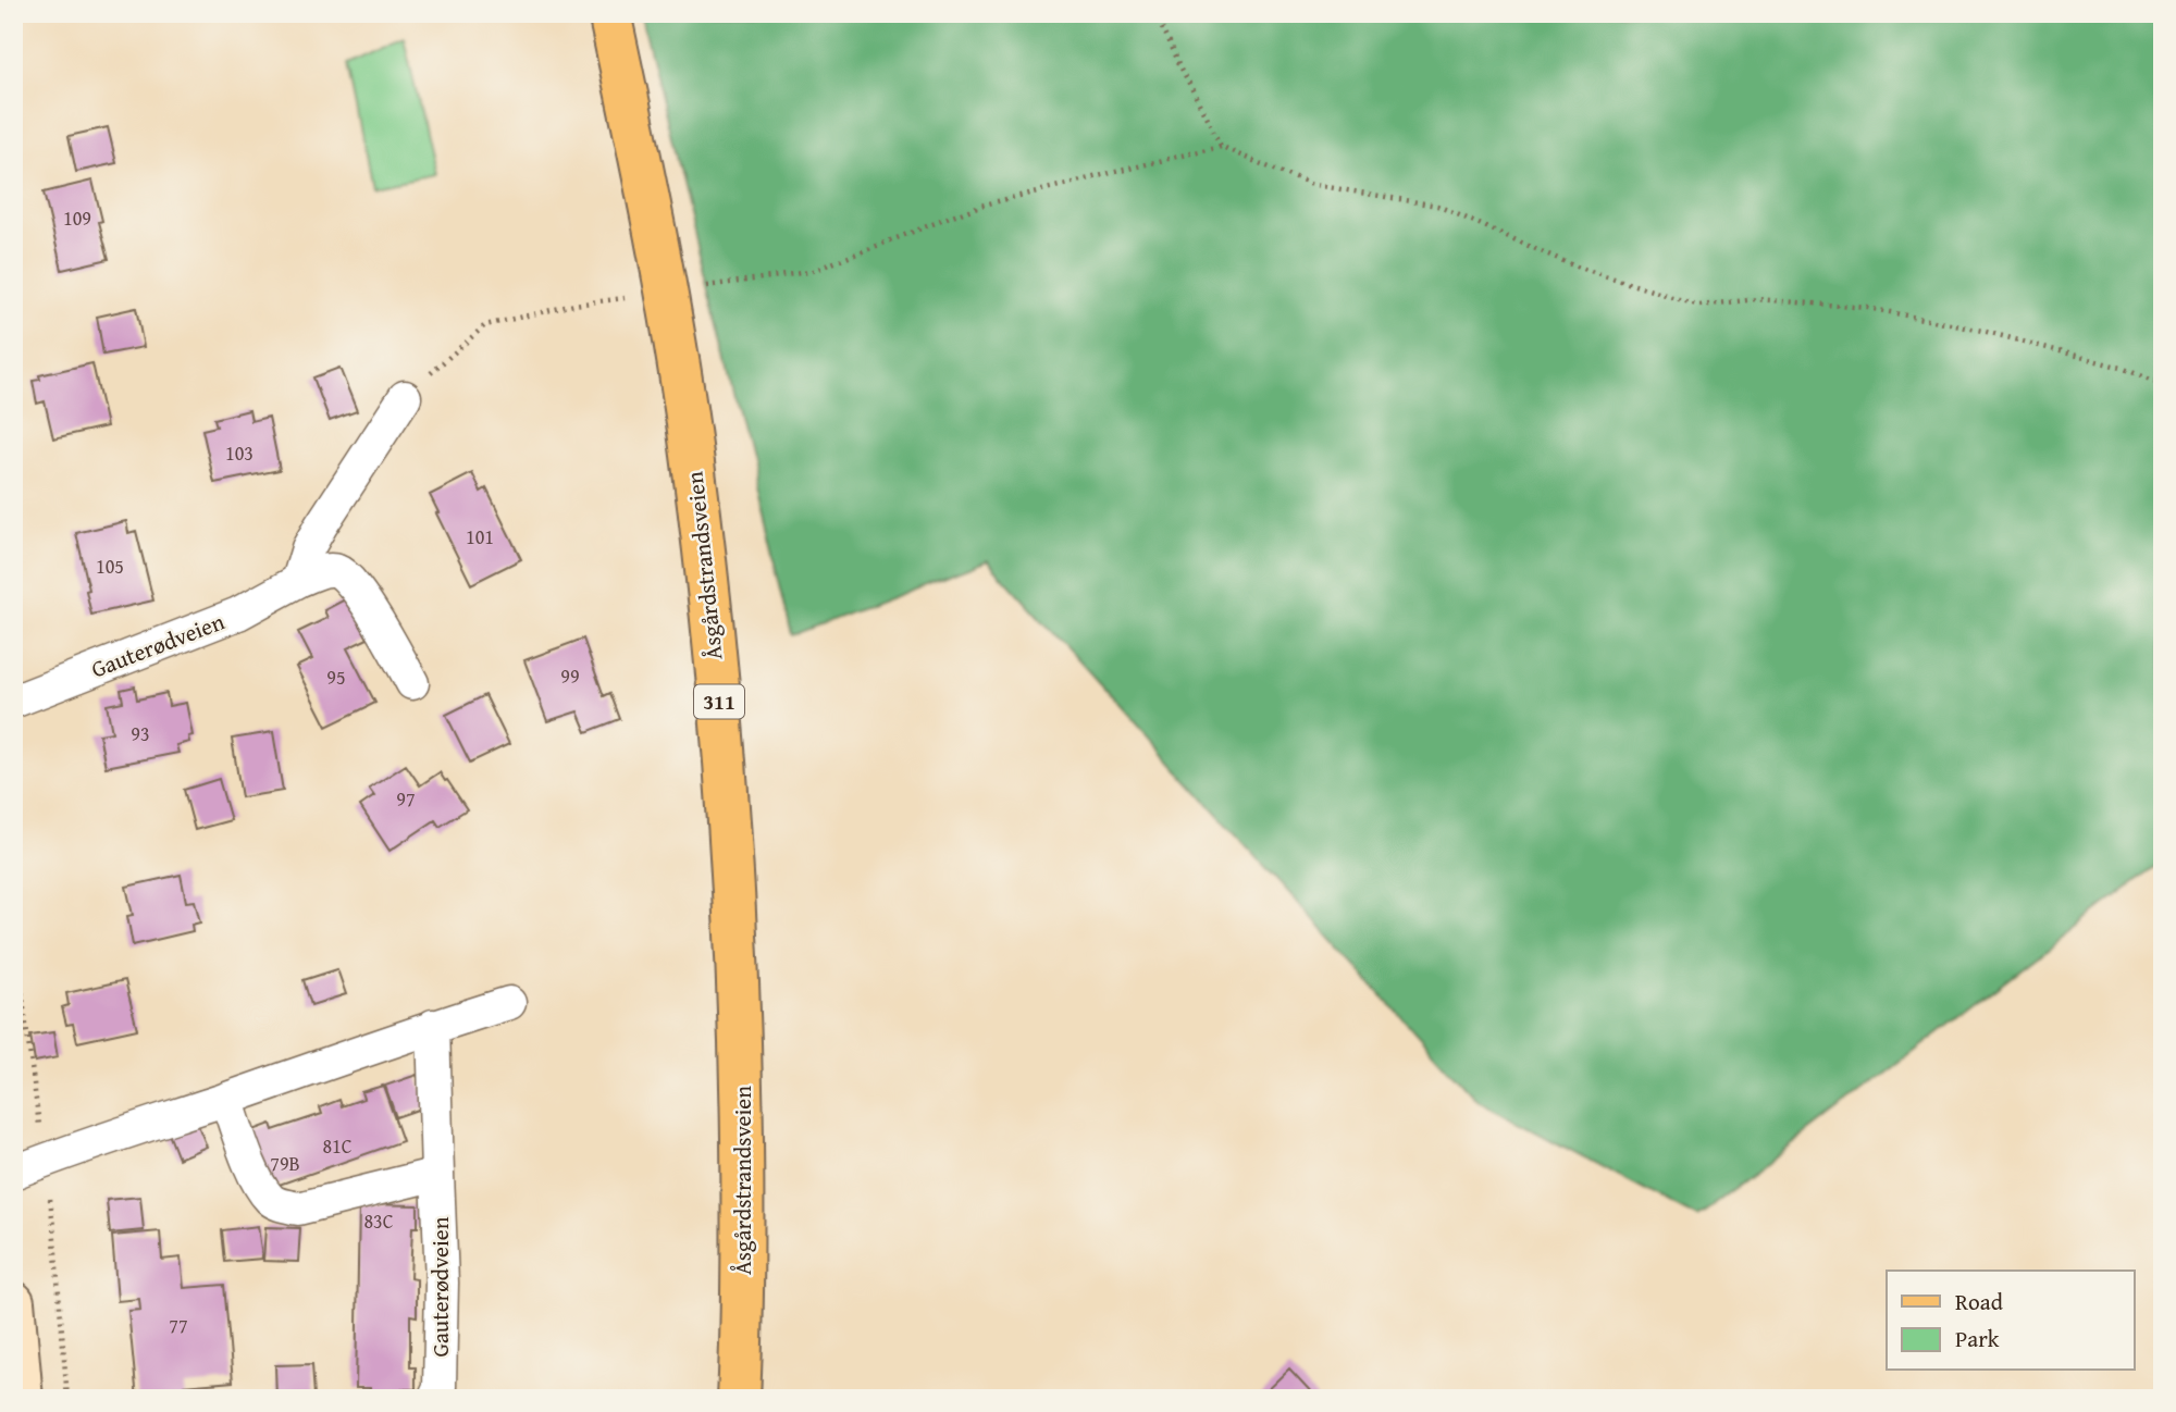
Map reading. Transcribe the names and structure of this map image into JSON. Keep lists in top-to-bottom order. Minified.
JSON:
{"streets":{"main road":["Åsgårdstrandsveien","311"],"street":["Gauterødveien"]},"house_numbers":["109","103","101","105","99","95","93","97","81C","79B","83C","77"],"legend":["Road","Park"]}
